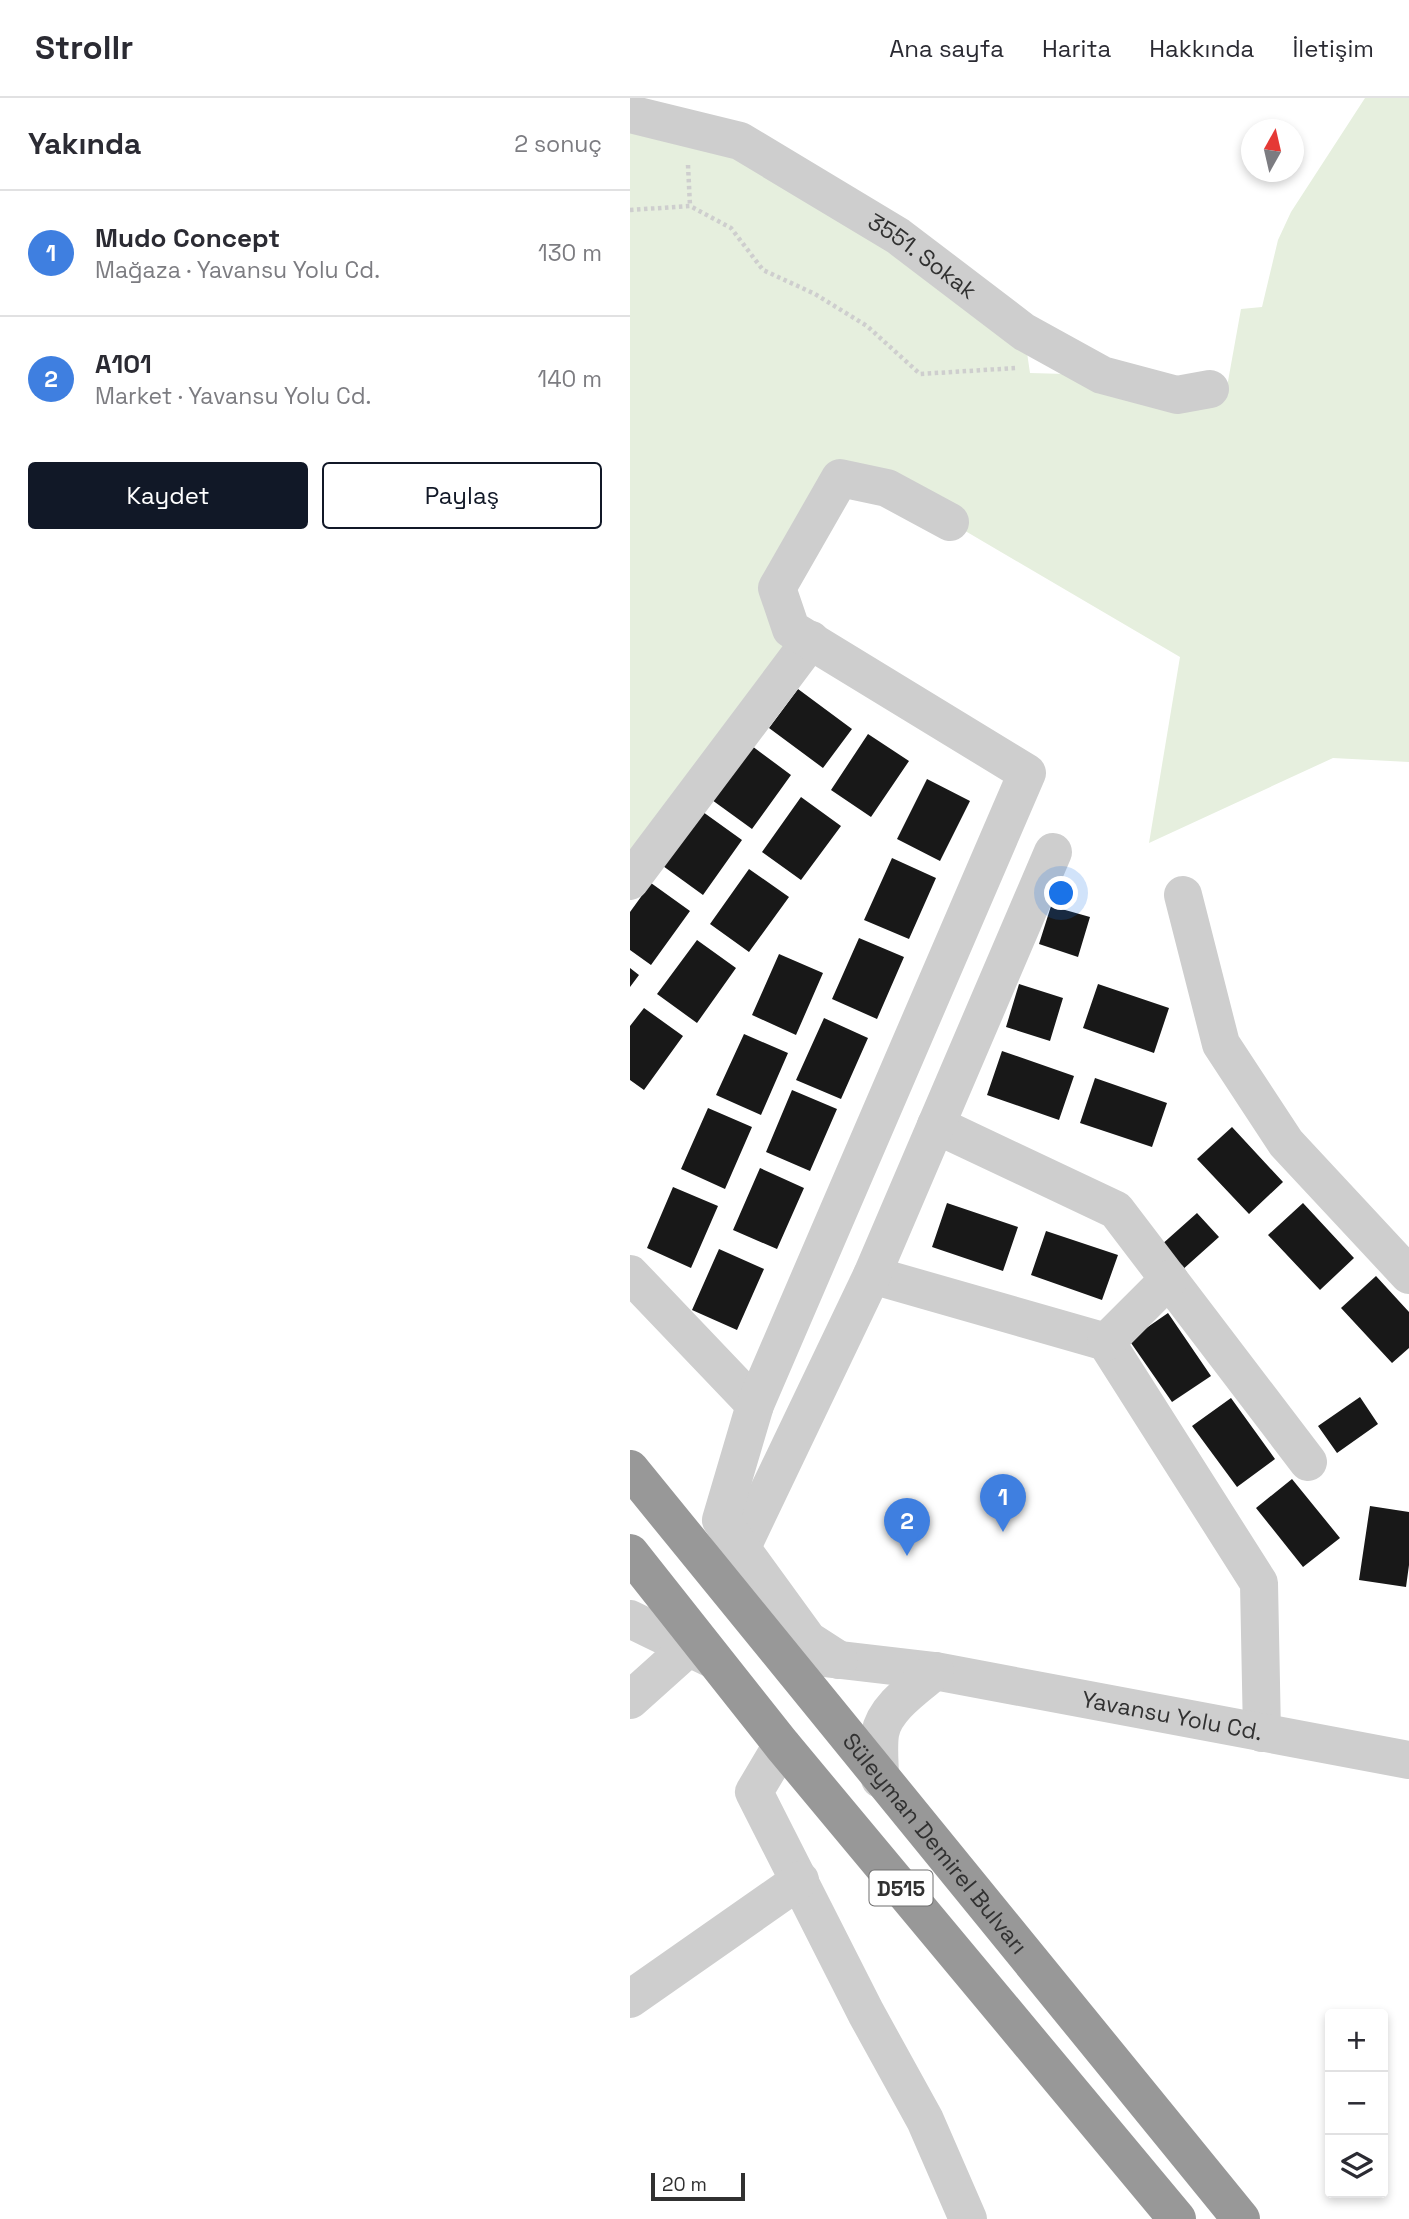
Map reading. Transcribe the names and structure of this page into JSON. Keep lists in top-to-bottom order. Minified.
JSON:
{"streets":{"highway":["Süleyman Demirel Bulvarı","D515"],"street":["3551. Sokak","Yavansu Yolu Cd."]},"crossings":[["Yavansu Yolu Cd.","Süleyman Demirel Bulvarı"]],"scale_bar":"20 m","north":"top","page":{"header":"Strollr","nav":["Ana sayfa","Harita","Hakkında","İletişim"],"heading":["Yakında","2 sonuç"],"list":[{"mark":"1","name":"Mudo Concept","note":"Mağaza · Yavansu Yolu Cd.","value":"130 m"},{"mark":"2","name":"A101","note":"Market · Yavansu Yolu Cd.","value":"140 m"}],"buttons":["Kaydet","Paylaş"],"pins":["1","2"],"map_buttons":["+","−"],"scale":"20 m"}}
